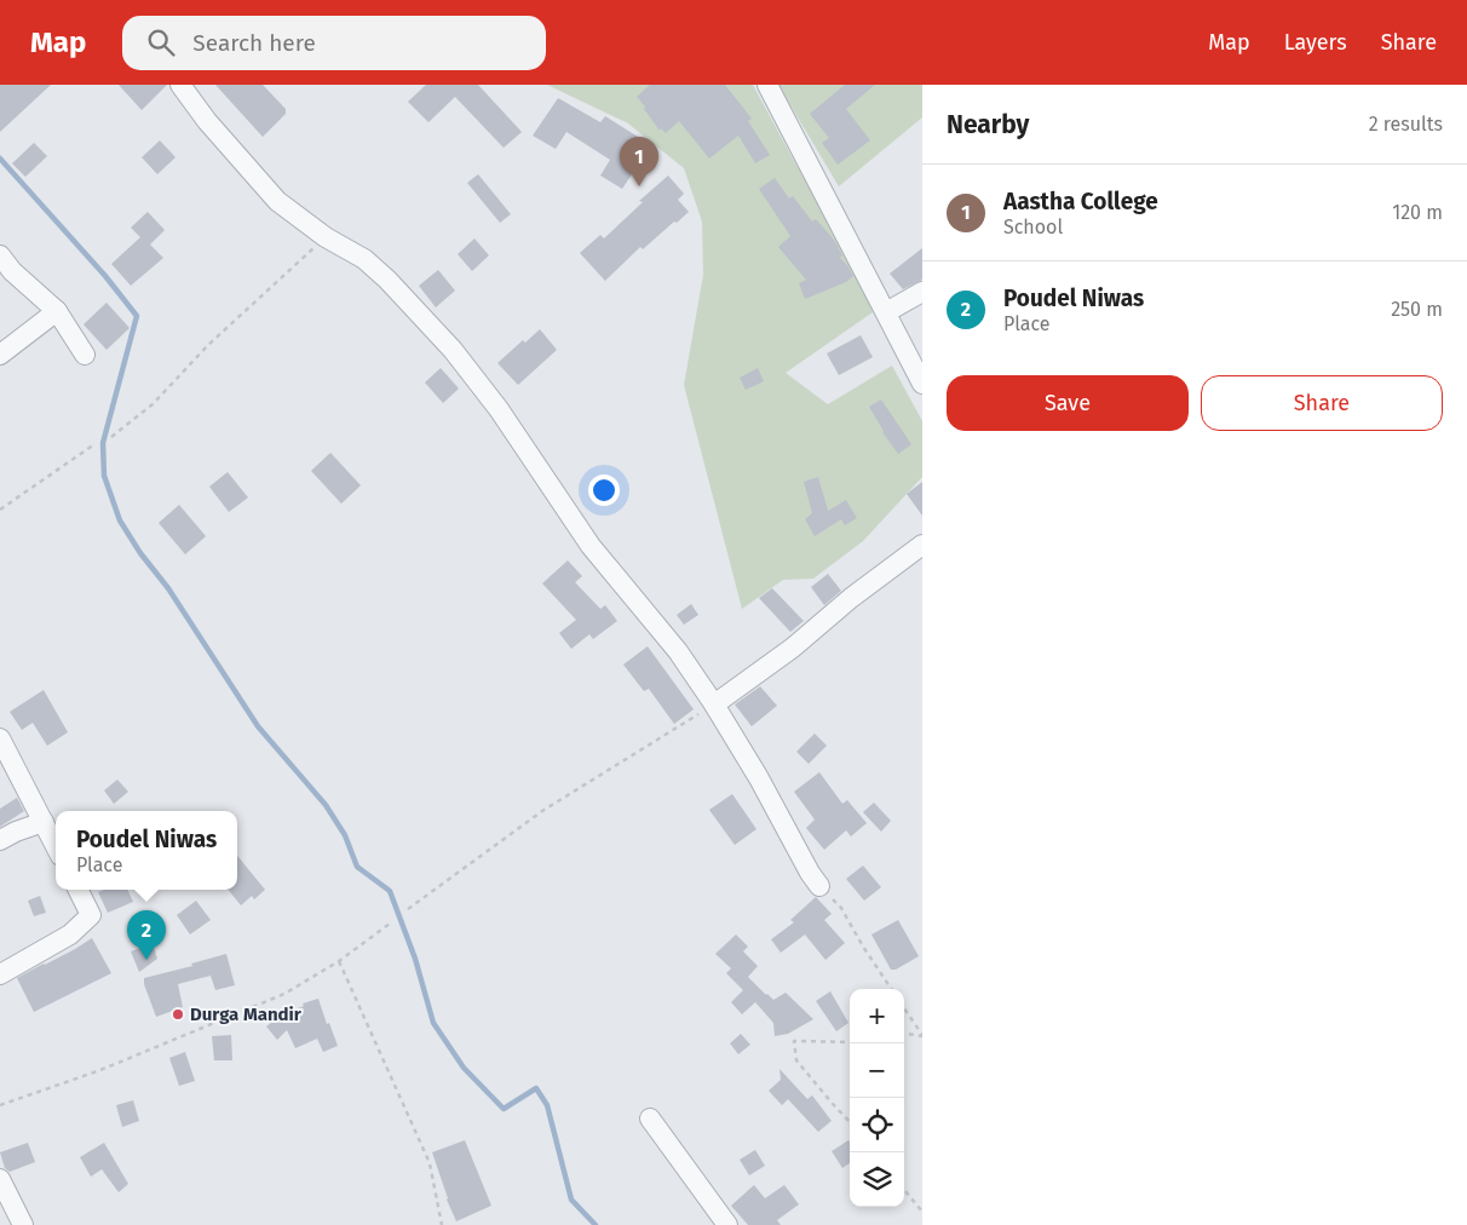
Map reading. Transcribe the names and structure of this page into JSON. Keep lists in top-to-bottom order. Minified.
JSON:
{"places":["Durga Mandir"],"page":{"header":"Map","search":"Search here","nav":["Map","Layers","Share"],"heading":["Nearby","2 results"],"pins":["1","2"],"list":[{"mark":"1","name":"Aastha College","note":"School","value":"120 m"},{"mark":"2","name":"Poudel Niwas","note":"Place","value":"250 m"}],"buttons":["Save","Share"],"popup":["Poudel Niwas","Place"],"map_buttons":["+","−"]}}
